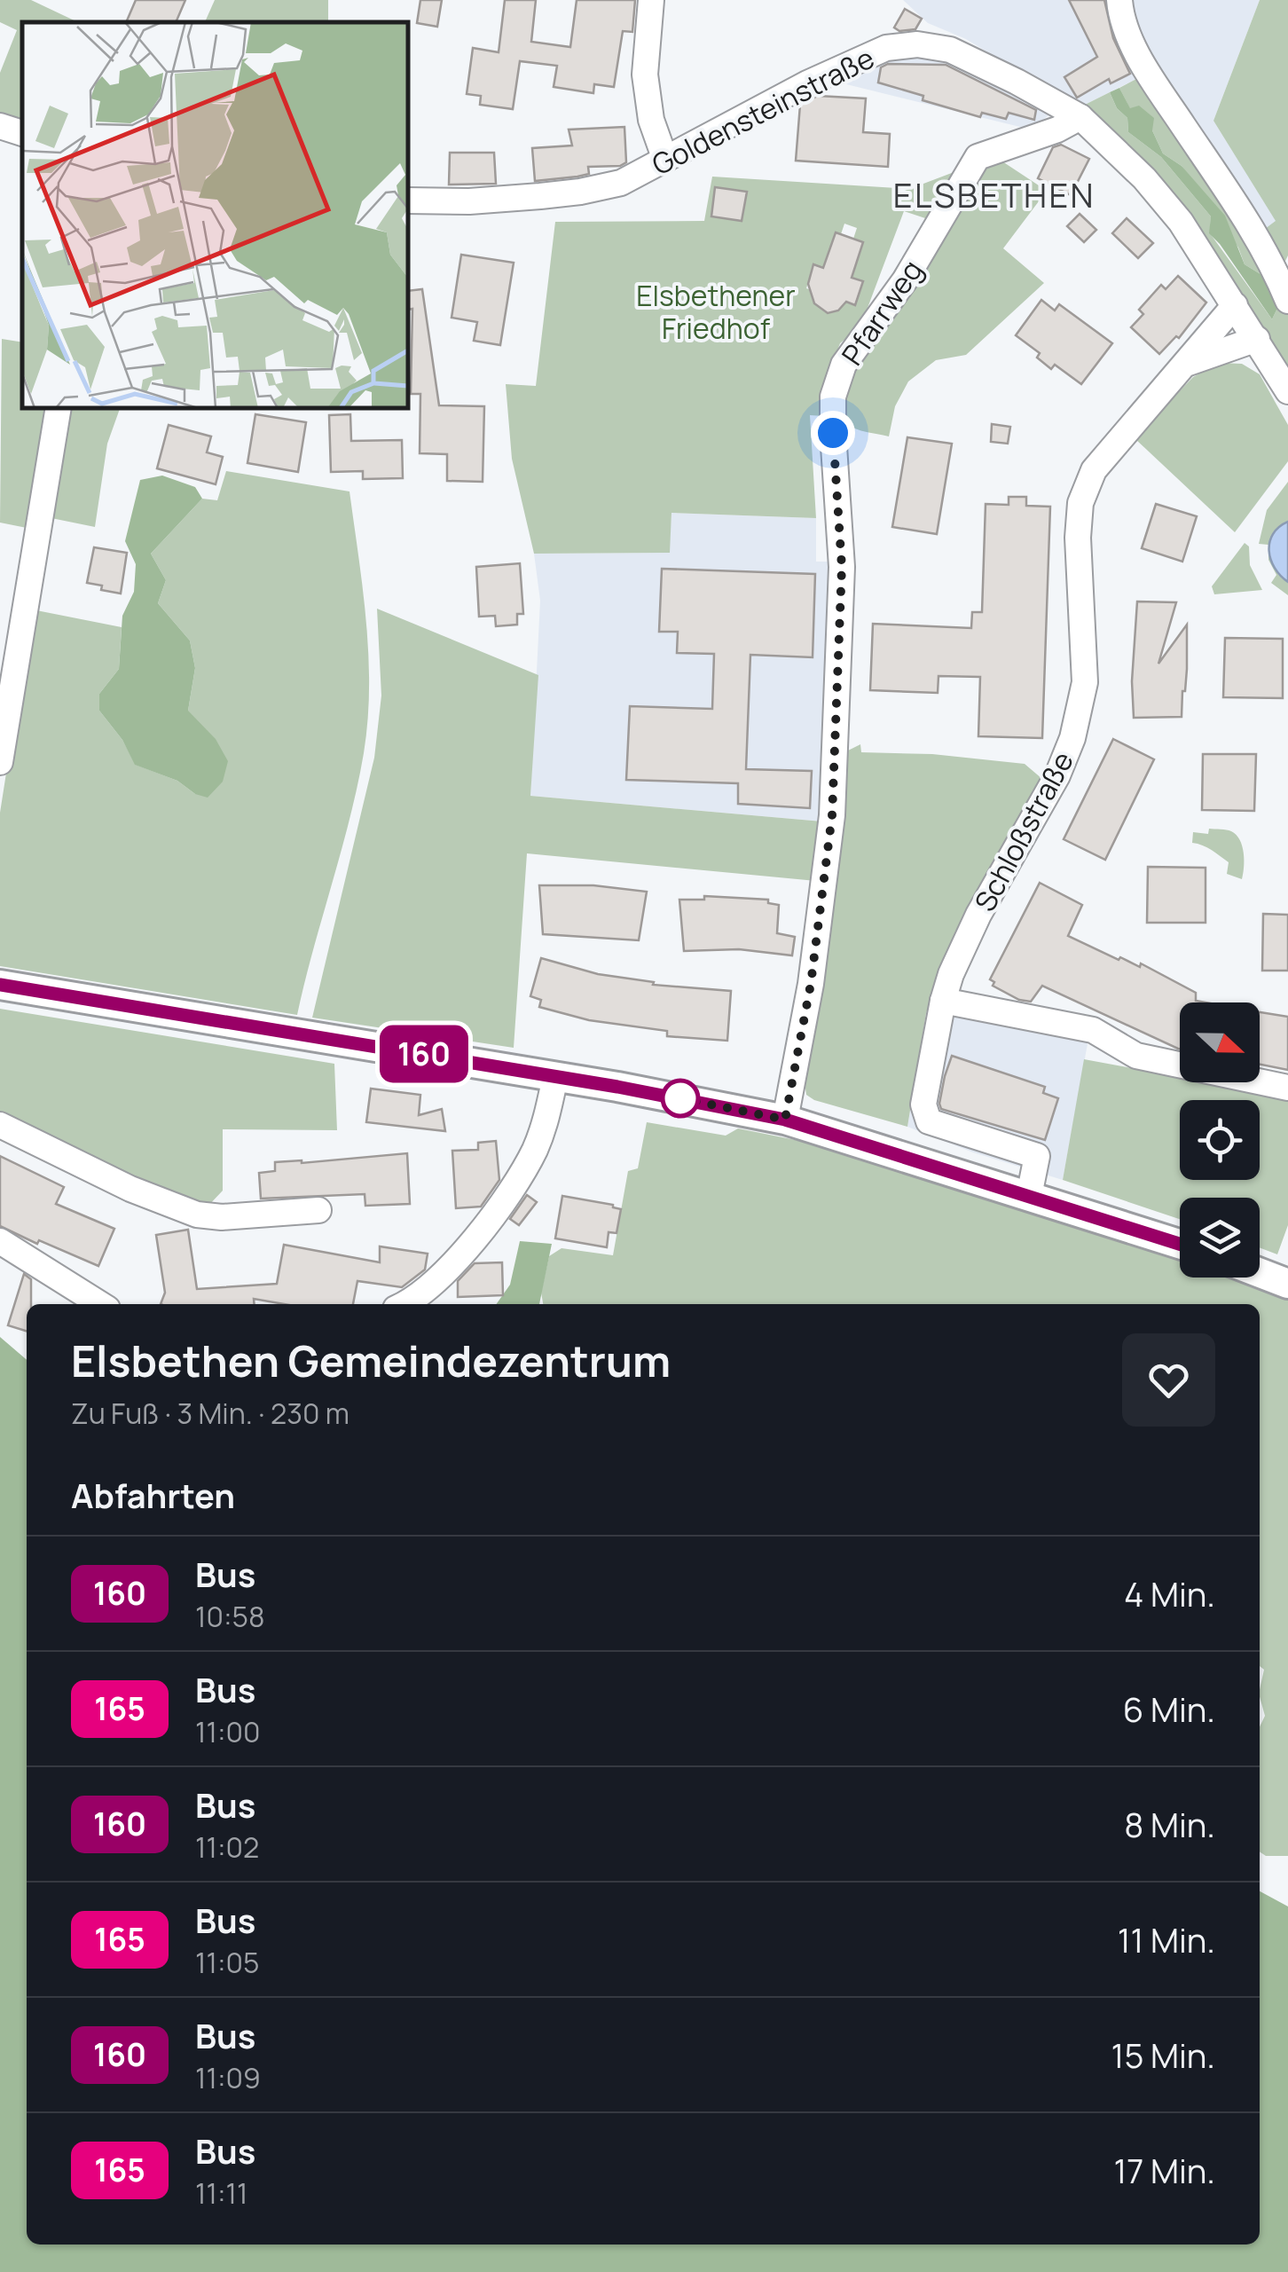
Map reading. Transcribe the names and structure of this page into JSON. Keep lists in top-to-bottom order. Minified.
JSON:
{"streets":{"street":["Goldensteinstraße","Pfarrweg","Schloßstraße"]},"crossings":[["Goldensteinstraße","Pfarrweg"],["Goldensteinstraße","Schloßstraße"]],"districts":["ELSBETHEN"],"parks":["Elsbethener Friedhof"],"lines":["bus line 160"],"north":"right","page":{"on_map":"160","heading":[["Elsbethen Gemeindezentrum","Zu Fuß · 3 Min. · 230 m"],"Abfahrten"],"list":[{"mark":"160","name":"Bus","note":"10:58","value":"4 Min."},{"mark":"165","name":"Bus","note":"11:00","value":"6 Min."},{"mark":"160","name":"Bus","note":"11:02","value":"8 Min."},{"mark":"165","name":"Bus","note":"11:05","value":"11 Min."},{"mark":"160","name":"Bus","note":"11:09","value":"15 Min."},{"mark":"165","name":"Bus","note":"11:11","value":"17 Min."}]}}
